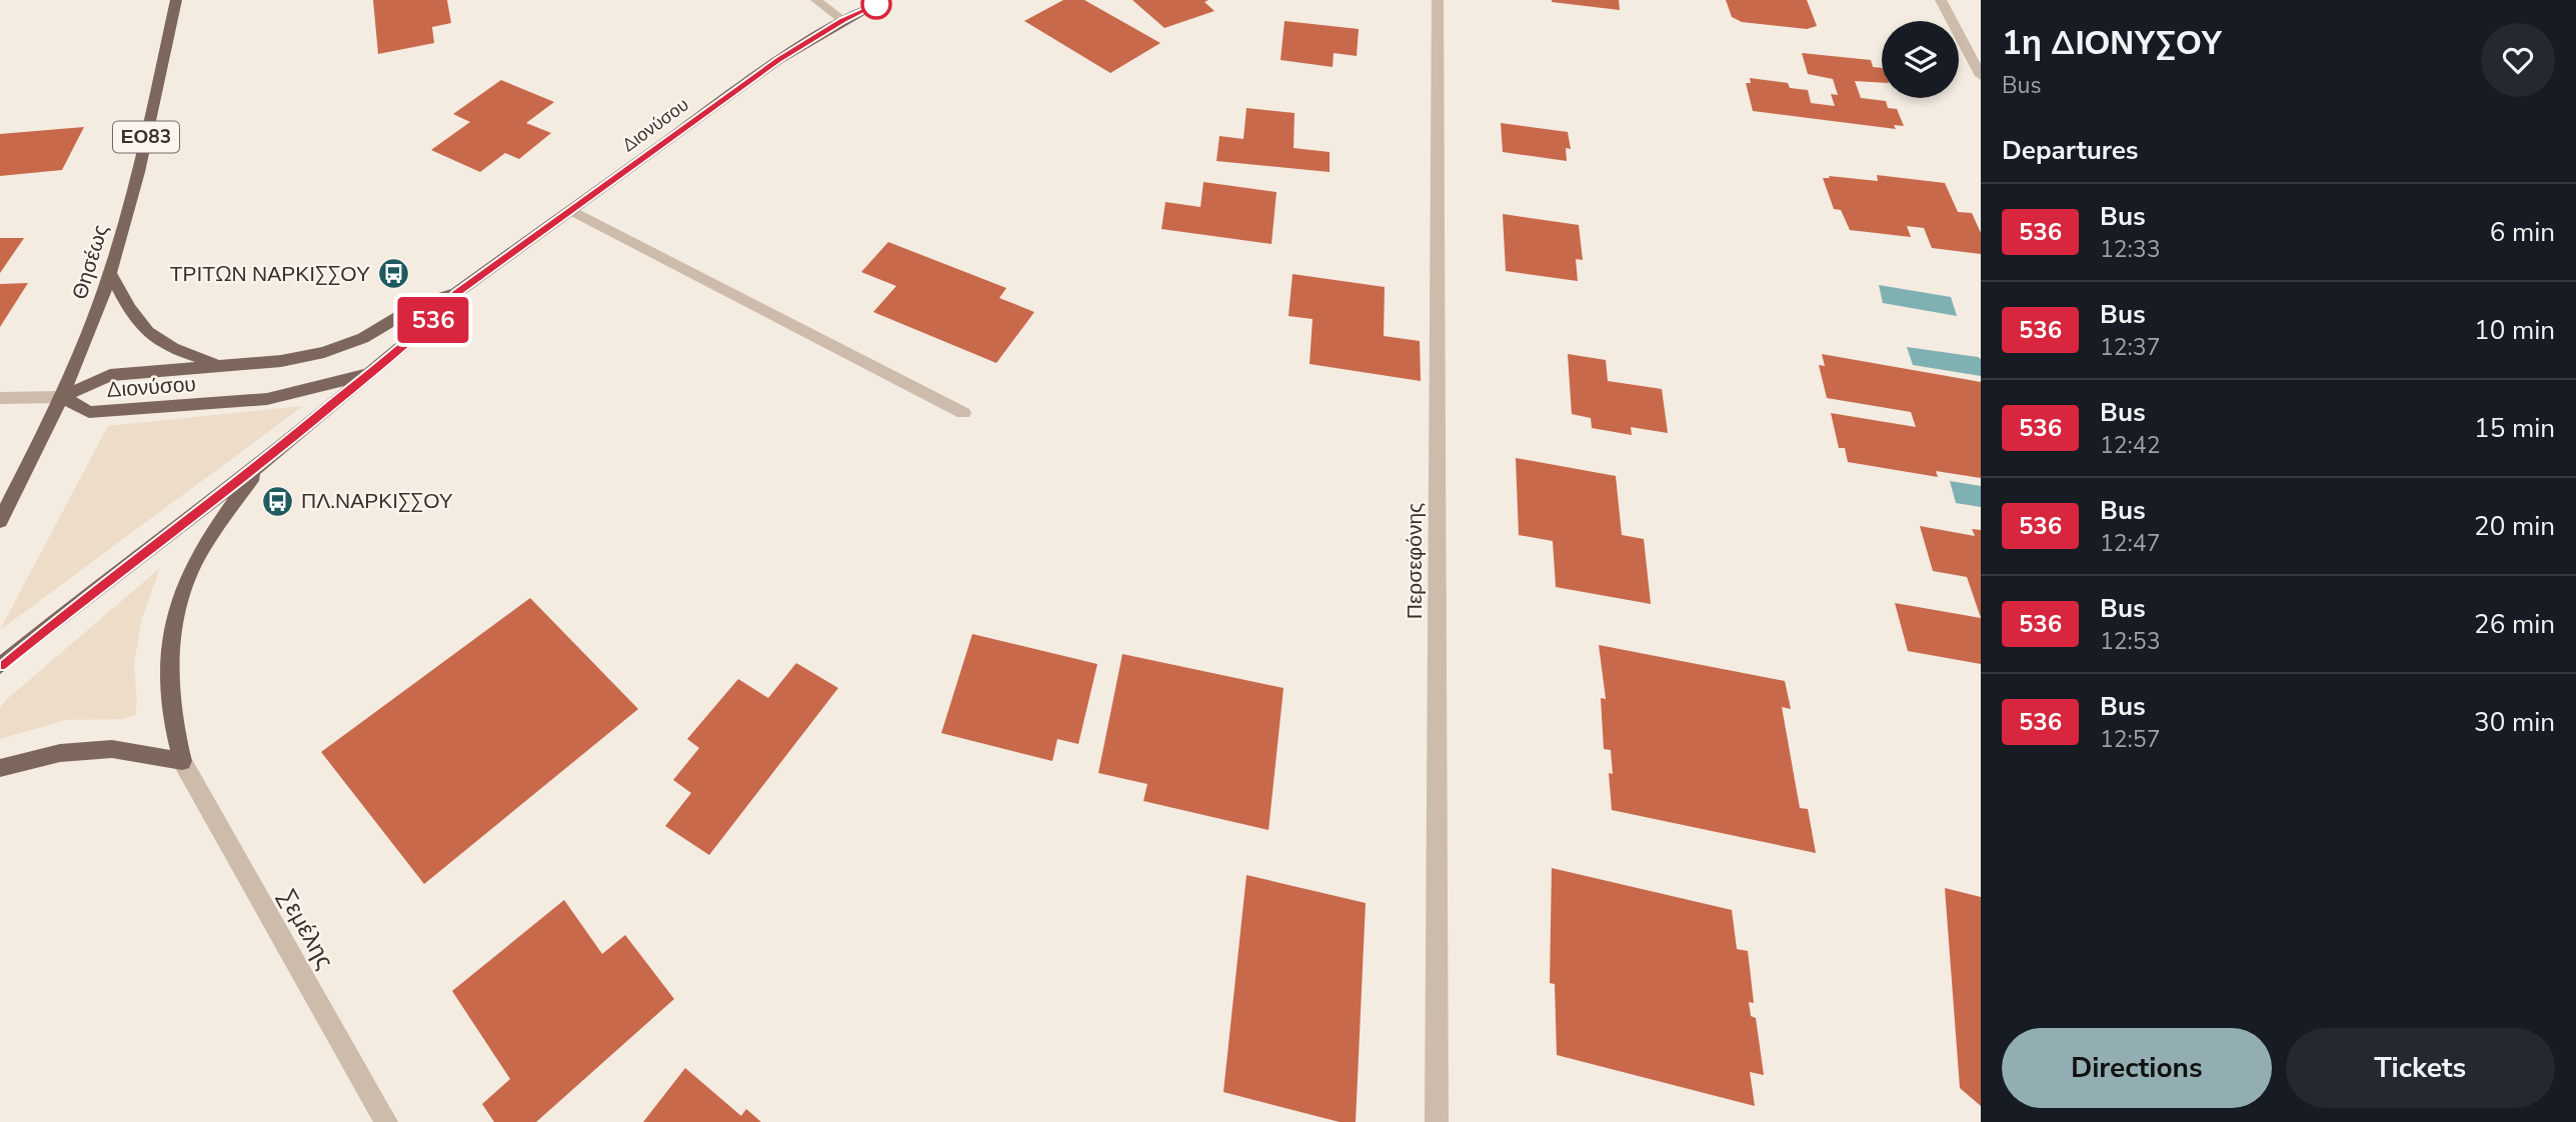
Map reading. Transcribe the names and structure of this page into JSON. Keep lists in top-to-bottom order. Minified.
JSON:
{"streets":{"main road":["Διονύσου","ΕΟ83","Θησέως"],"street":["Περσεφόνης","Σεμέλης"]},"crossings":[["Διονύσου","Θησέως"]],"places":{"bus stop":["ΤΡΙΤΩΝ ΝΑΡΚΙΣΣΟΥ","ΠΛ.ΝΑΡΚΙΣΣΟΥ"]},"lines":["bus line 536"],"page":{"on_map":"536","heading":[["1η ΔΙΟΝΥΣΟΥ","Bus"],"Departures"],"list":[{"mark":"536","name":"Bus","note":"12:33","value":"6 min"},{"mark":"536","name":"Bus","note":"12:37","value":"10 min"},{"mark":"536","name":"Bus","note":"12:42","value":"15 min"},{"mark":"536","name":"Bus","note":"12:47","value":"20 min"},{"mark":"536","name":"Bus","note":"12:53","value":"26 min"},{"mark":"536","name":"Bus","note":"12:57","value":"30 min"}],"buttons":["Directions","Tickets"]}}
